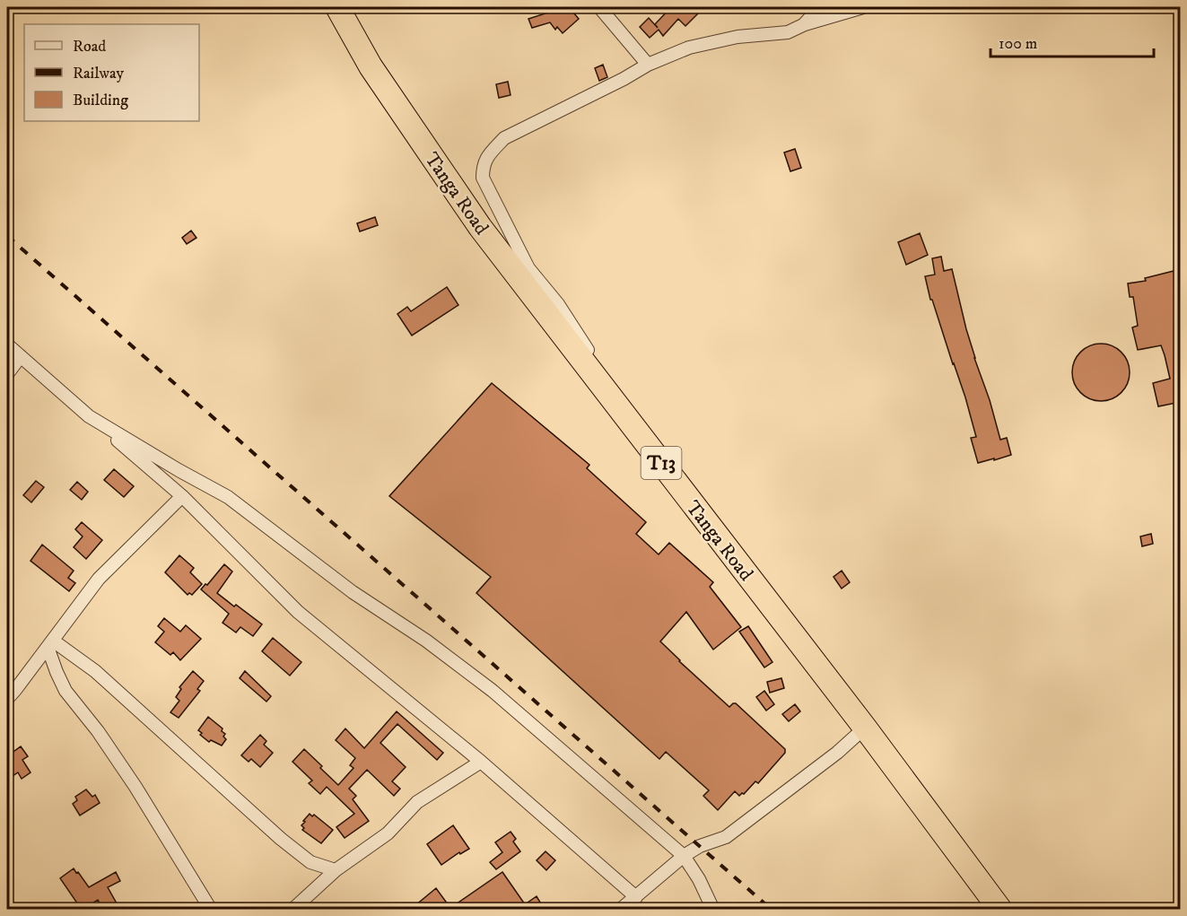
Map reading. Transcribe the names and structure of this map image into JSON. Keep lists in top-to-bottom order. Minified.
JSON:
{"streets":{"highway":["Tanga Road","T13"]},"legend":["Road","Railway","Building"],"scale_bar":"100 m"}
